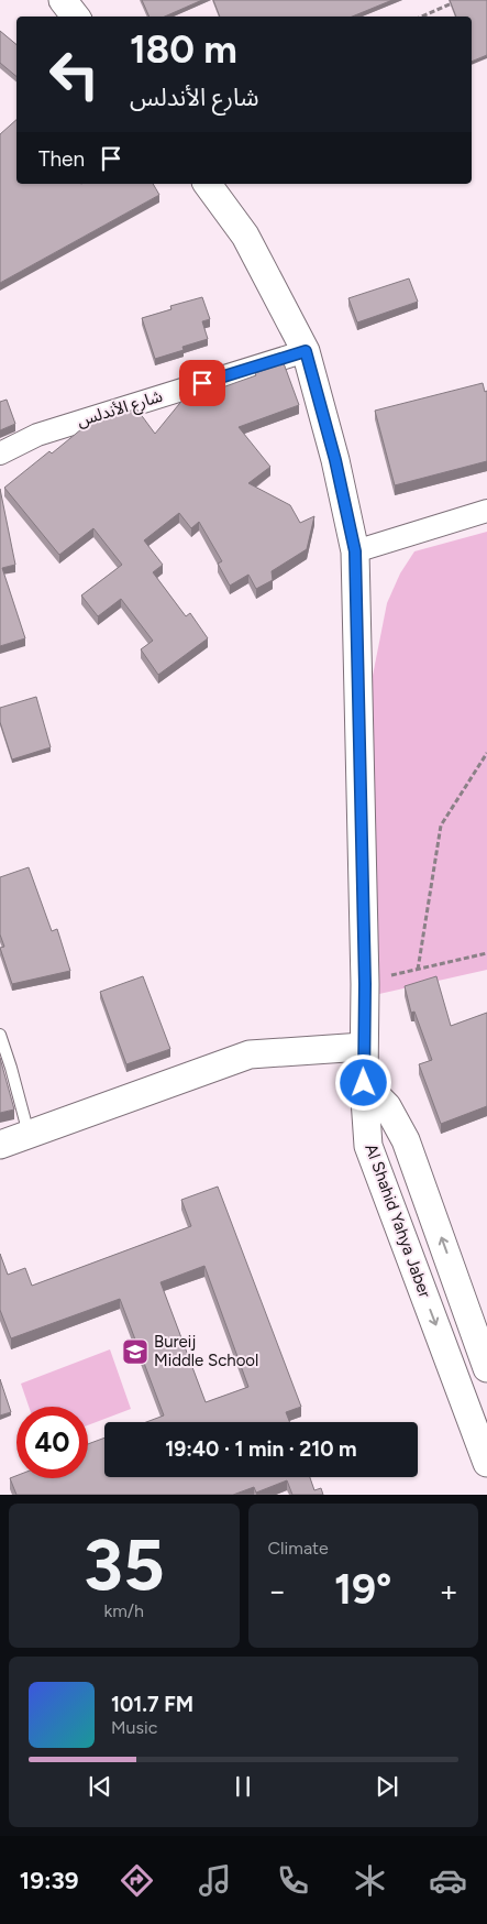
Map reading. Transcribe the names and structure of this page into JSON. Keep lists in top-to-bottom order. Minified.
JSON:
{"streets":{"street":["شارع الأندلس","Al Shahid Yahya Jaber"]},"places":{"school or university":["Bureij Middle School"]},"page":{"turn":["180 m","شارع الأندلس"],"then":"Then","limit":"40","trip":"19:40 · 1 min · 210 m","tile":[["35","km/h"],"Climate"],"heat":["−","19°","+"],"song":["101.7 FM","Music"],"tabs":"19:39"}}
